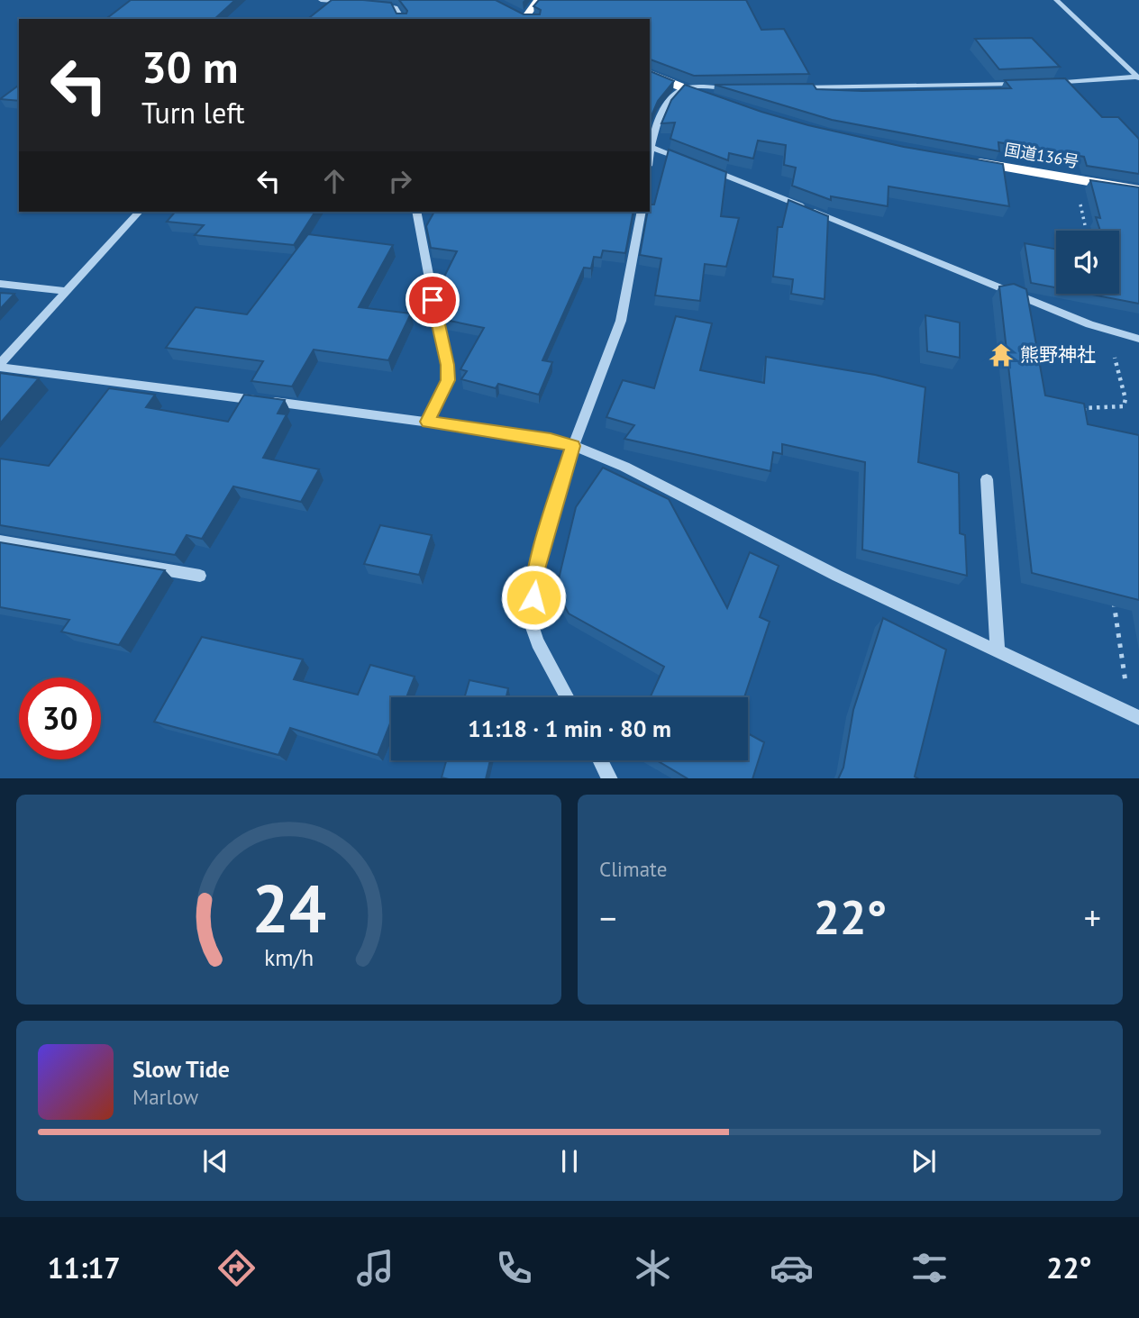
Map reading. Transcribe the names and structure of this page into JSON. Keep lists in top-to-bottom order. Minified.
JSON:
{"streets":{"highway":["国道136号"]},"places":{"temple":["熊野神社"]},"page":{"turn":["30 m","Turn left"],"limit":"30","trip":"11:18 · 1 min · 80 m","tile":"Climate","heat":["−","22°","+"],"song":["Slow Tide","Marlow"],"tabs":["11:17","22°"],"gauge":["24","km/h"]}}
